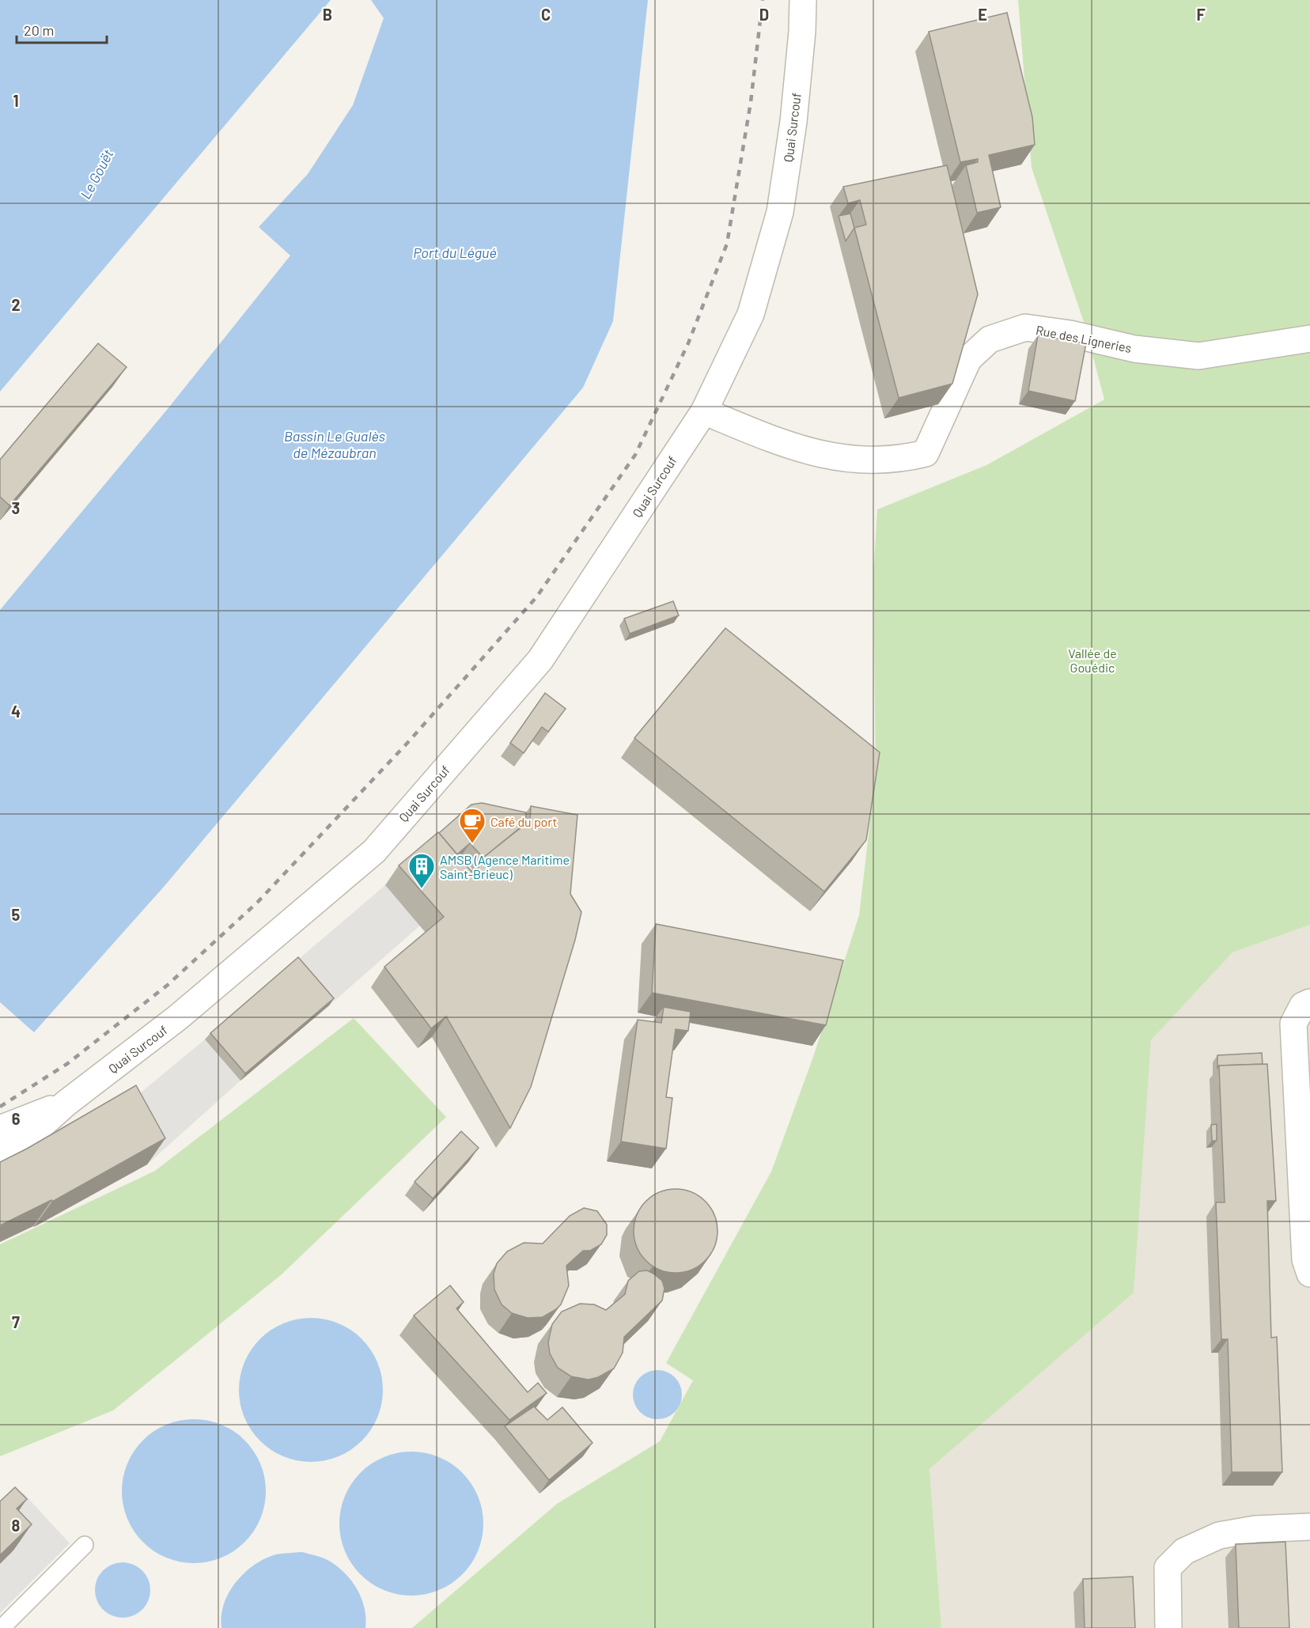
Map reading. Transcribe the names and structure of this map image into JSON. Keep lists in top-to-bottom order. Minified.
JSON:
{"streets":{"street":["Quai Surcouf","Rue des Ligneries"]},"crossings":[["Quai Surcouf","Rue des Ligneries"]],"water":["Le Gouët","Port du Légué","Bassin Le Gualès de Mézaubran"],"parks":["Vallée de Gouédic"],"places":{"cafe":["Café du port"],"building":["AMSB (Agence Maritime Saint-Brieuc)"]},"scale_bar":"20 m","grid":{"columns":["B","C","D","E","F"],"rows":["1","2","3","4","5","6","7","8"]}}
